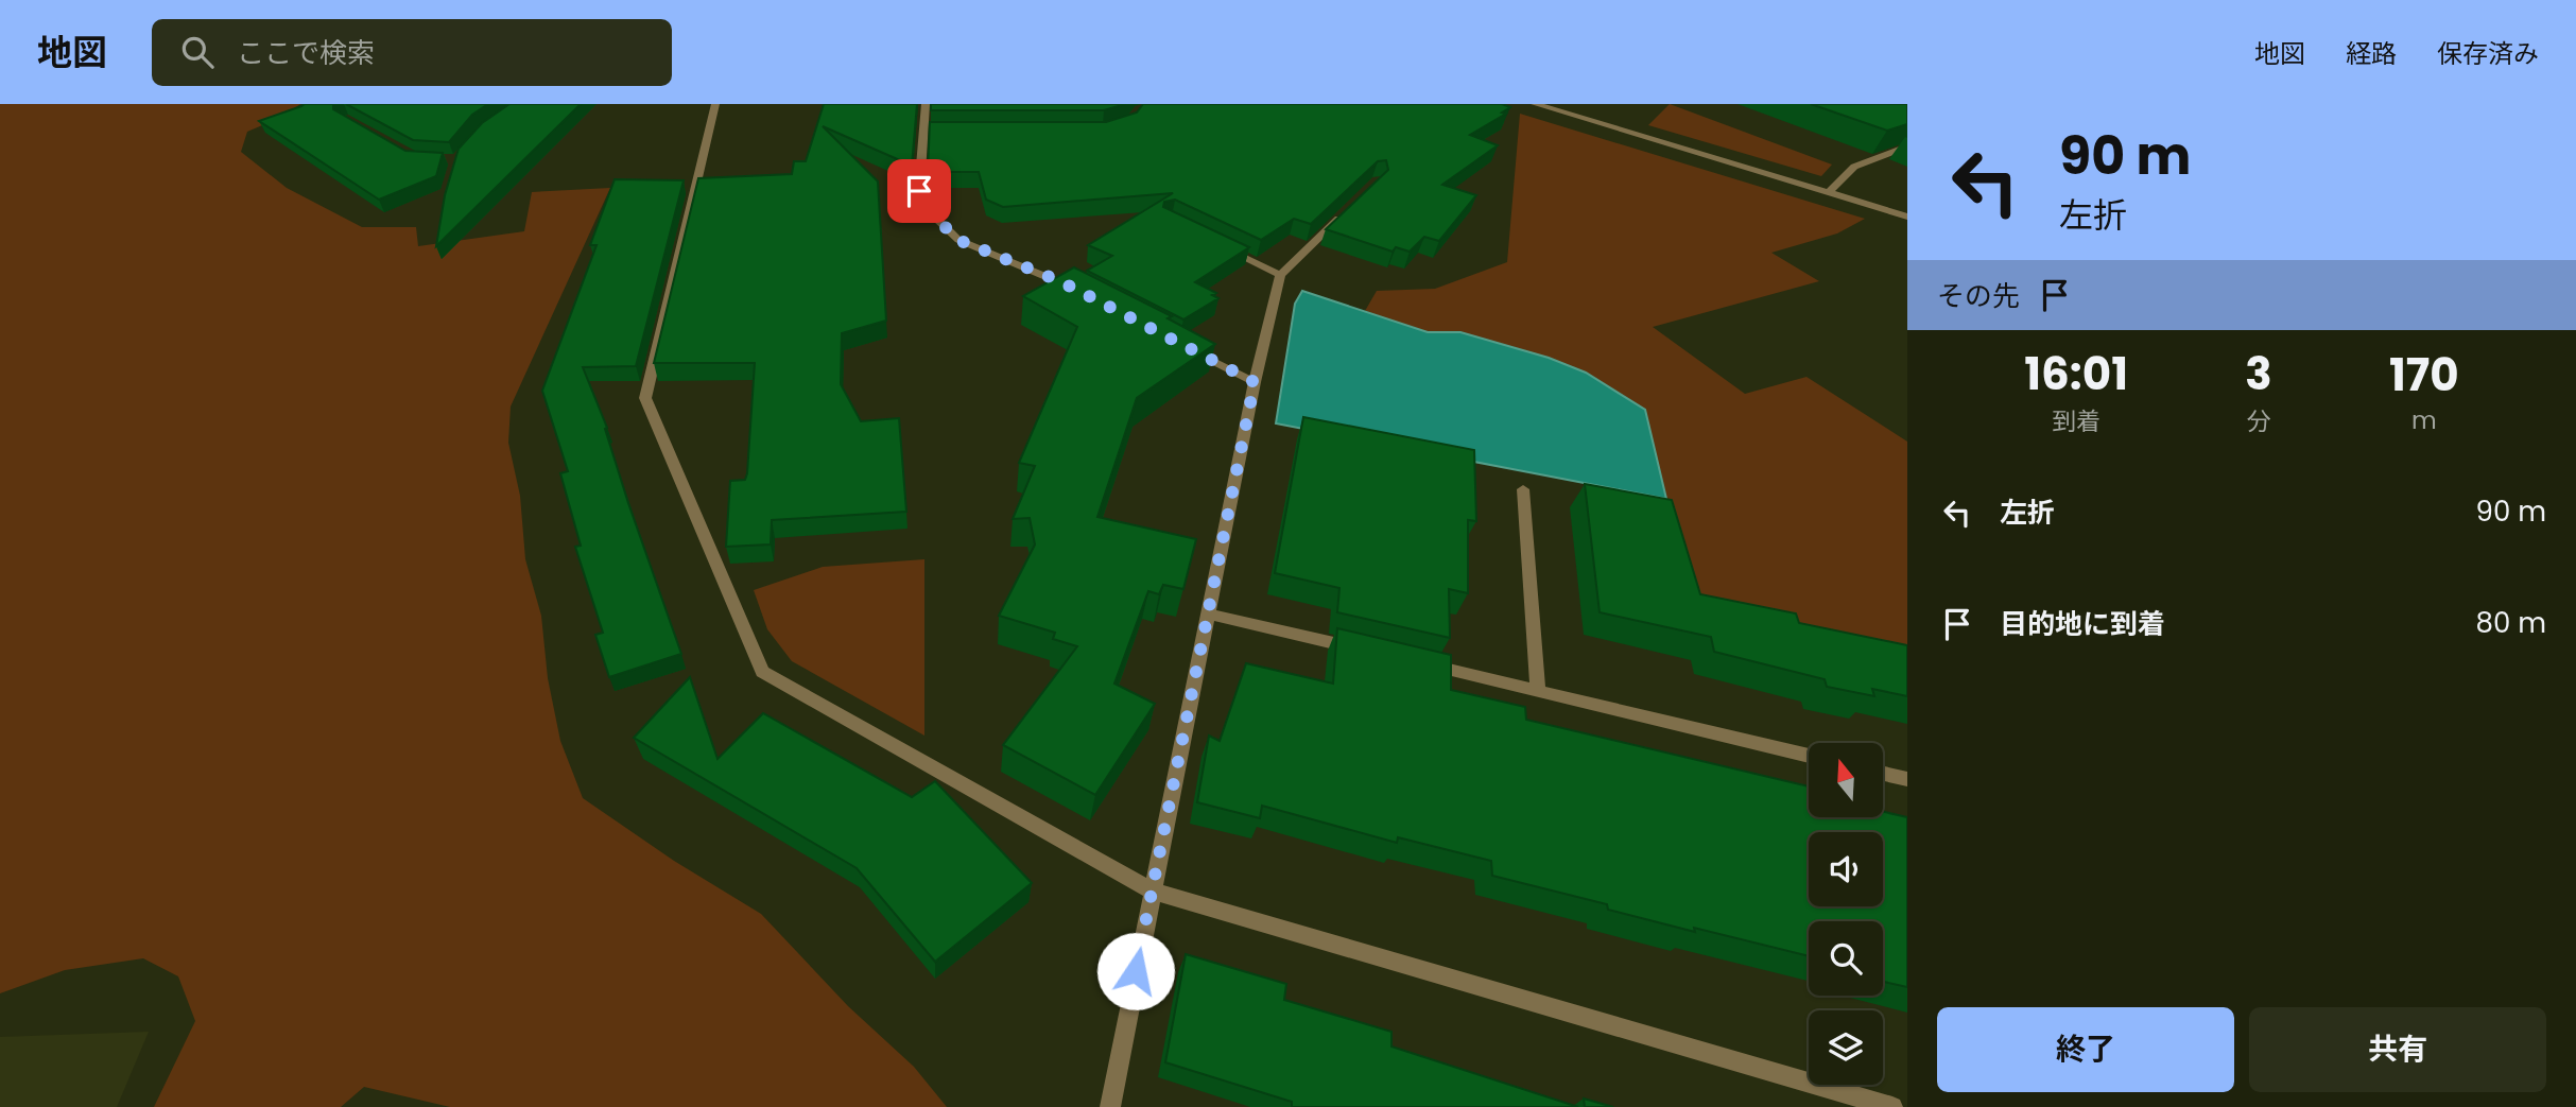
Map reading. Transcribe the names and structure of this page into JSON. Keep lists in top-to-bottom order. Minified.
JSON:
{"north":"top","page":{"header":"地図","search":"ここで検索","nav":["地図","経路","保存済み"],"turn":["90 m","左折"],"then":"その先","eta":["16:01","到着","3","分","170","m"],"list":[{"name":"左折","value":"90 m"},{"name":"目的地に到着","value":"80 m"}],"buttons":["終了","共有"]}}
